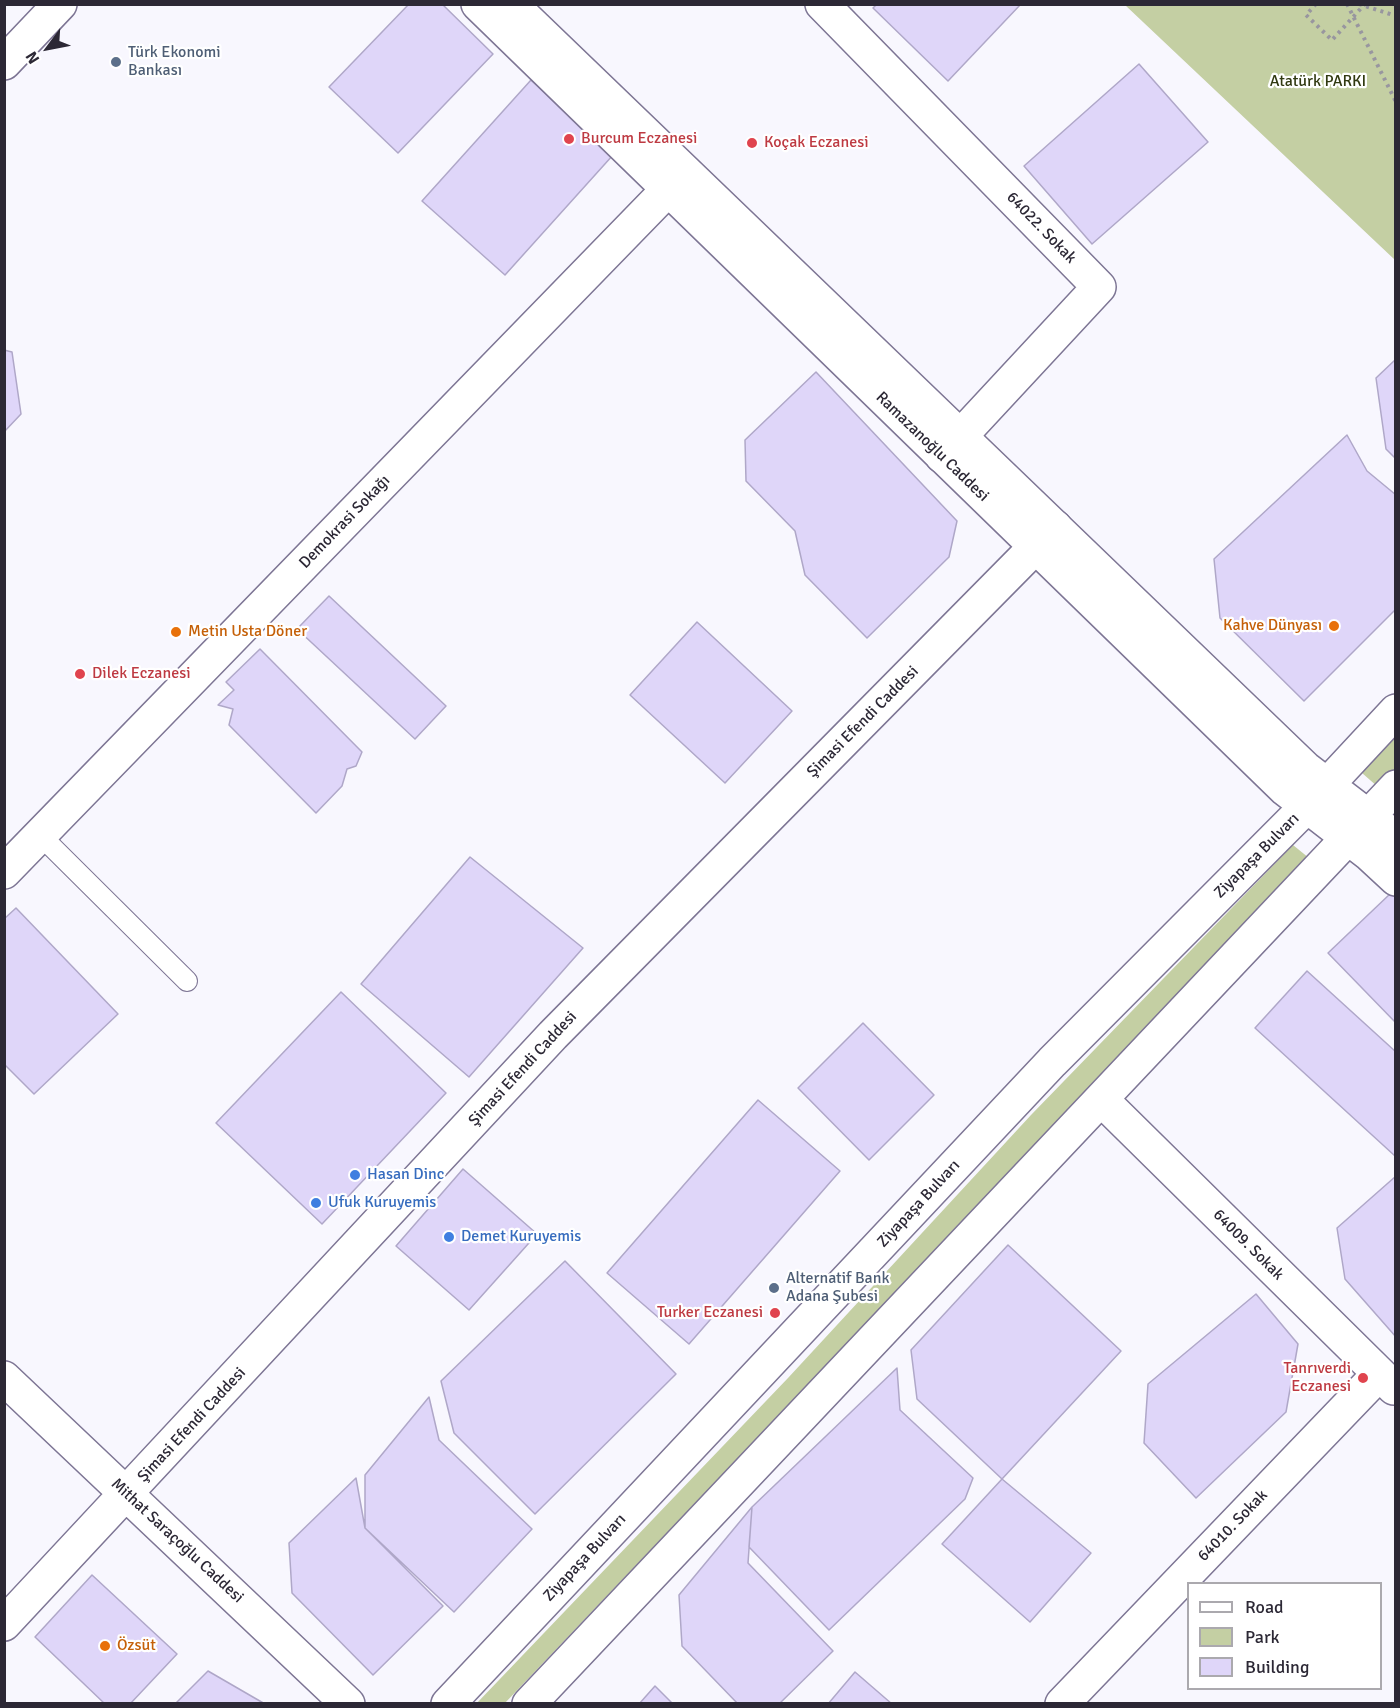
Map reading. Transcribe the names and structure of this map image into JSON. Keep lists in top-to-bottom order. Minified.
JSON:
{"streets":{"street":["64022. Sokak","Ramazanoğlu Caddesi","Demokrasi Sokağı","Şimasi Efendi Caddesi","Ziyapaşa Bulvarı","64009. Sokak","64010. Sokak","Mithat Saraçoğlu Caddesi"]},"crossings":[["64022. Sokak","Ramazanoğlu Caddesi"],["Ramazanoğlu Caddesi","Demokrasi Sokağı"],["Ramazanoğlu Caddesi","Şimasi Efendi Caddesi"],["Ramazanoğlu Caddesi","Ziyapaşa Bulvarı"],["Şimasi Efendi Caddesi","Mithat Saraçoğlu Caddesi"],["64009. Sokak","64010. Sokak"]],"parks":["Atatürk PARKI"],"places":["Türk Ekonomi Bankası","Burcum Eczanesi","Koçak Eczanesi","Kahve Dünyası","Metin Usta Döner","Dilek Eczanesi","Hasan Dinc","Ufuk Kuruyemis","Demet Kuruyemis","Alternatif Bank Adana Şubesi","Turker Eczanesi","Tanrıverdi Eczanesi","Özsüt"],"legend":["Road","Park","Building"],"north":"bottom left"}
